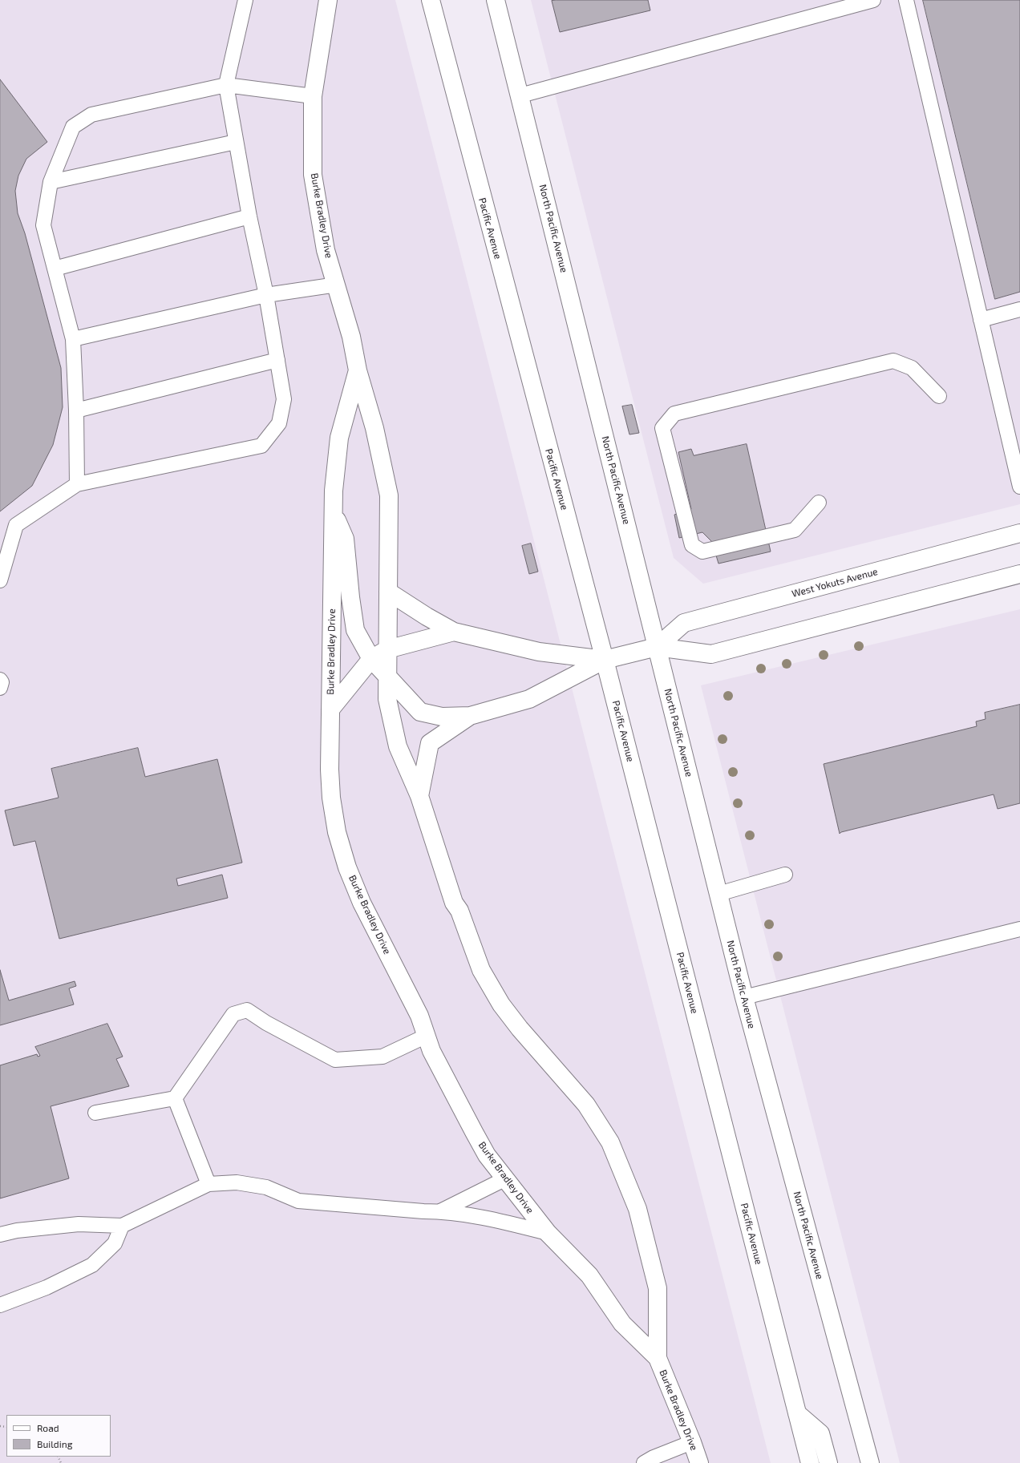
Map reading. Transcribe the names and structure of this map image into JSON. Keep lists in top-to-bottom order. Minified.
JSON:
{"streets":{"street":["Burke Bradley Drive","Pacific Avenue","North Pacific Avenue","West Yokuts Avenue"]},"crossings":[["Pacific Avenue","West Yokuts Avenue"],["North Pacific Avenue","West Yokuts Avenue"]],"legend":["Road","Building"]}
